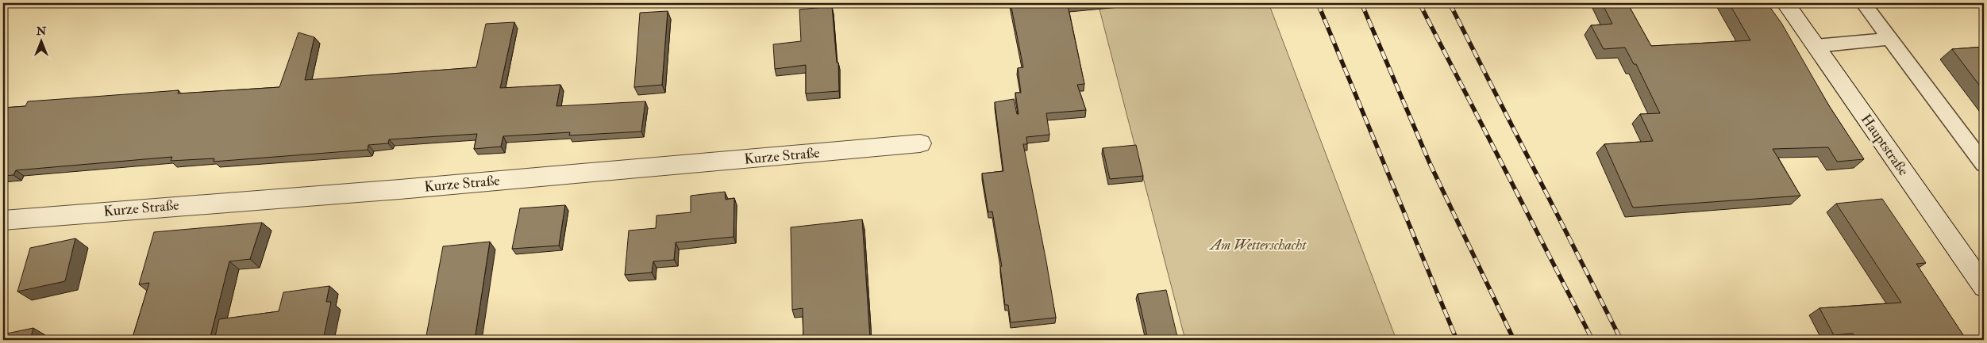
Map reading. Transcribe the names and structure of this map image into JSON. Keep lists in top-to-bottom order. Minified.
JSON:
{"streets":{"street":["Hauptstraße","Kurze Straße"]},"parks":["Am Wetterschacht"],"north":"top"}
